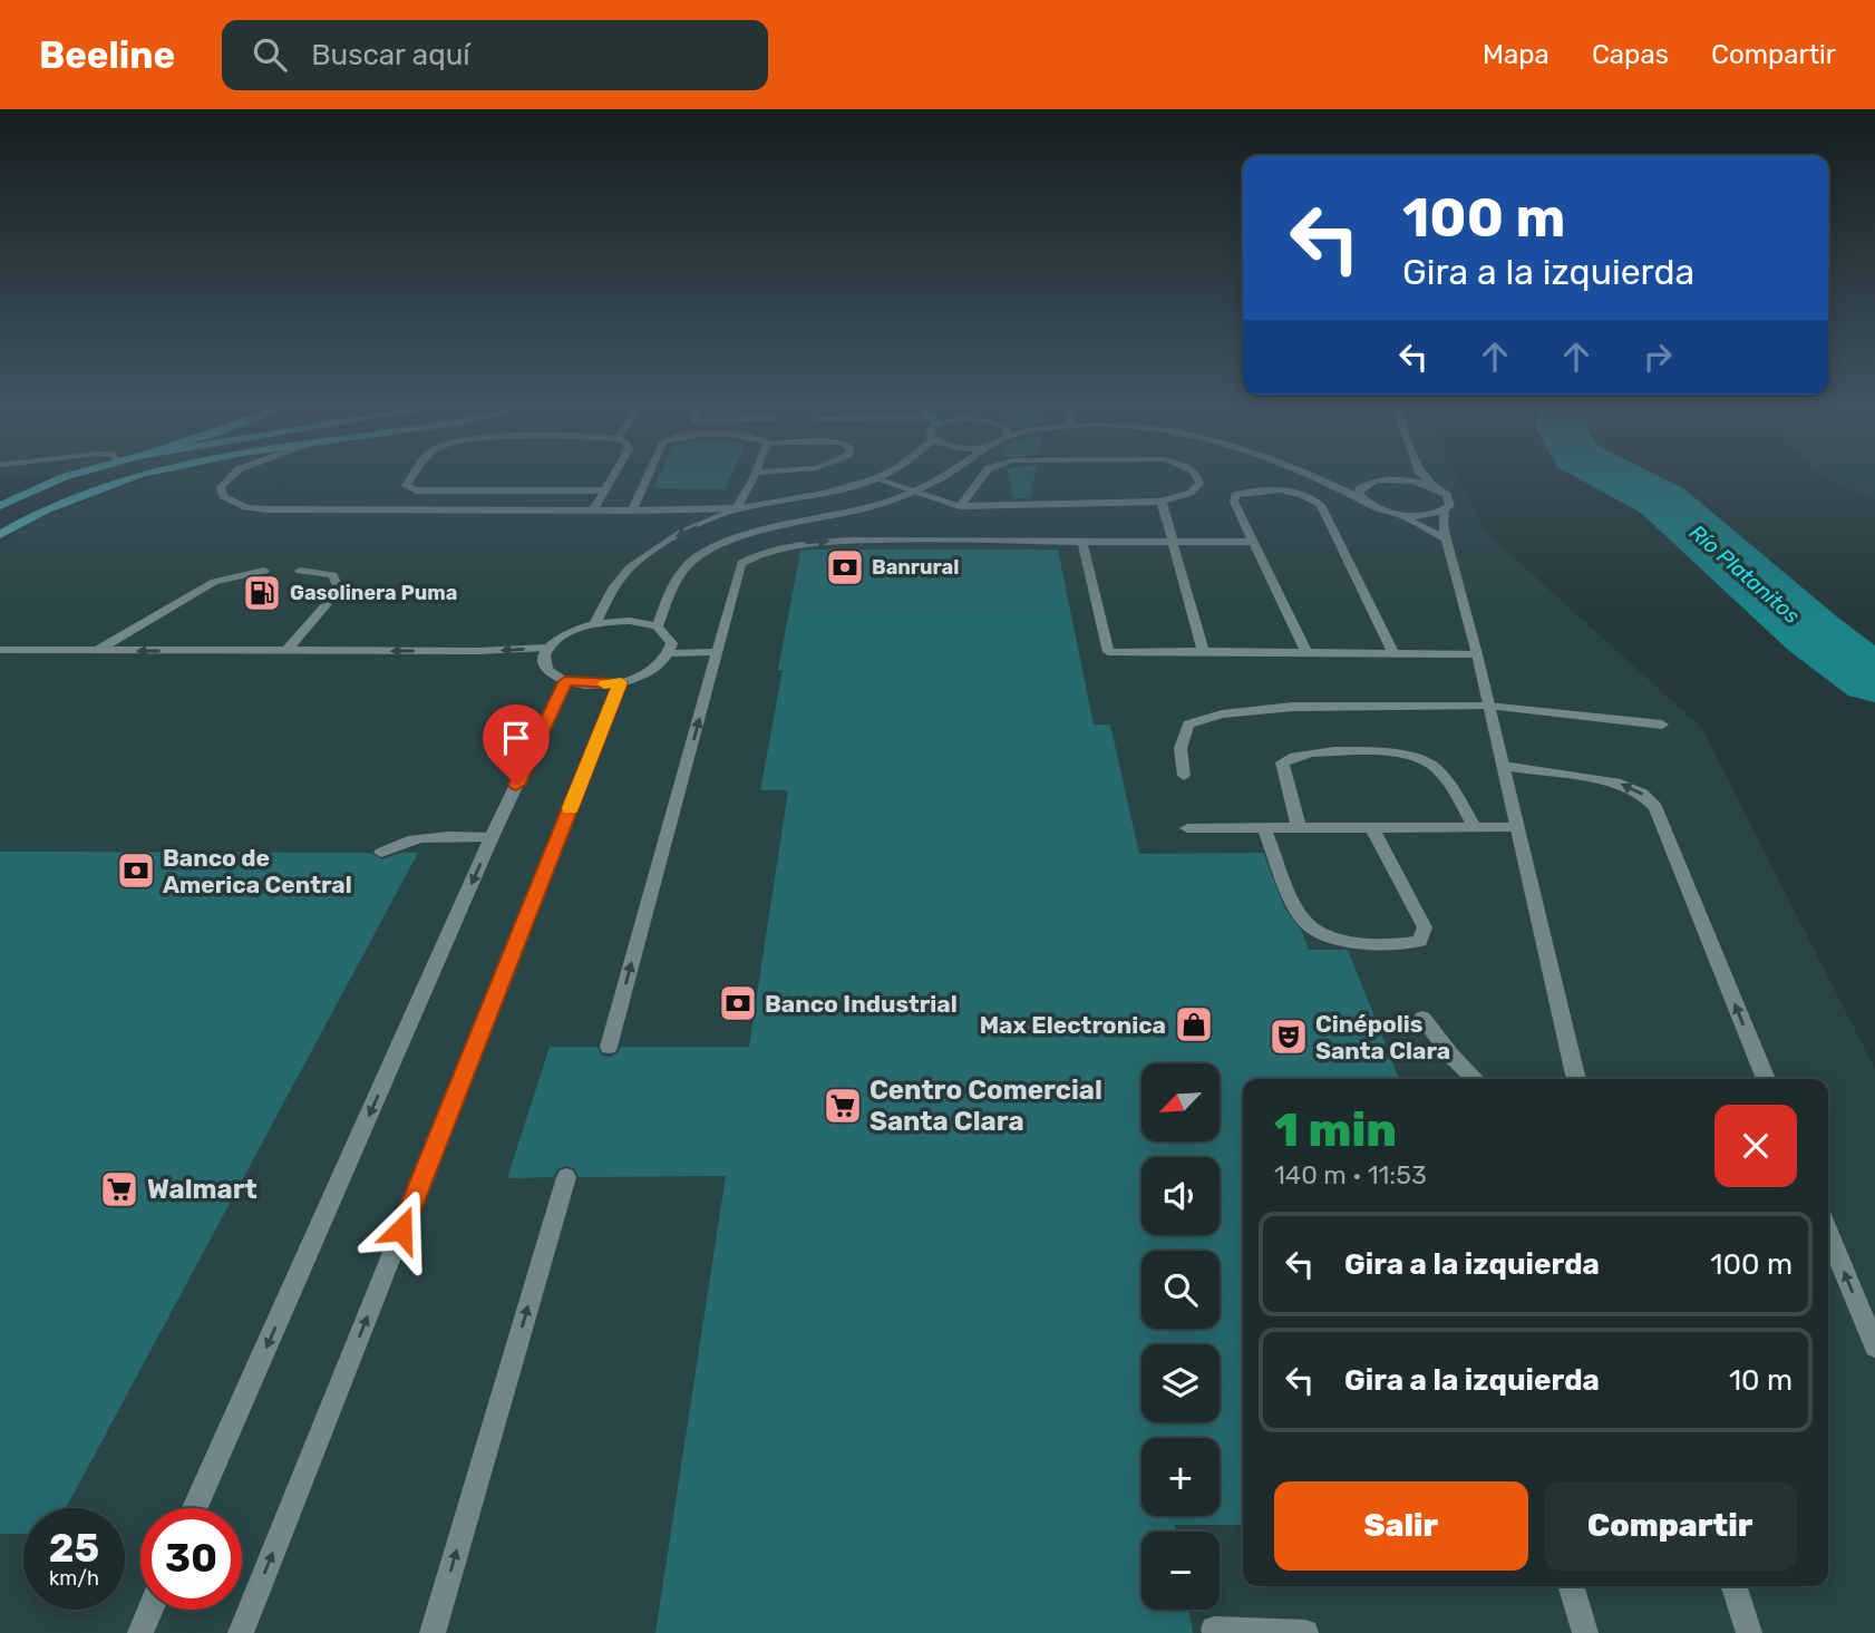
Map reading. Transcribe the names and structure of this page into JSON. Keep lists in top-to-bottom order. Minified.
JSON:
{"water":["Río Platanitos"],"places":{"bank":["Banrural","Banco de America Central","Banco Industrial"],"fuel station":["Gasolinera Puma"],"shop":["Max Electronica"],"theatre":["Cinépolis Santa Clara"],"supermarket":["Centro Comercial Santa Clara","Walmart"]},"north":"bottom left","page":{"header":"Beeline","search":"Buscar aquí","nav":["Mapa","Capas","Compartir"],"turn":["100 m","Gira a la izquierda"],"map_buttons":["+","−"],"heading":["1 min","140 m · 11:53"],"list":[{"name":"Gira a la izquierda","value":"100 m"},{"name":"Gira a la izquierda","value":"10 m"}],"buttons":["Salir","Compartir"],"speed":"25 km/h","limit":"30"}}
